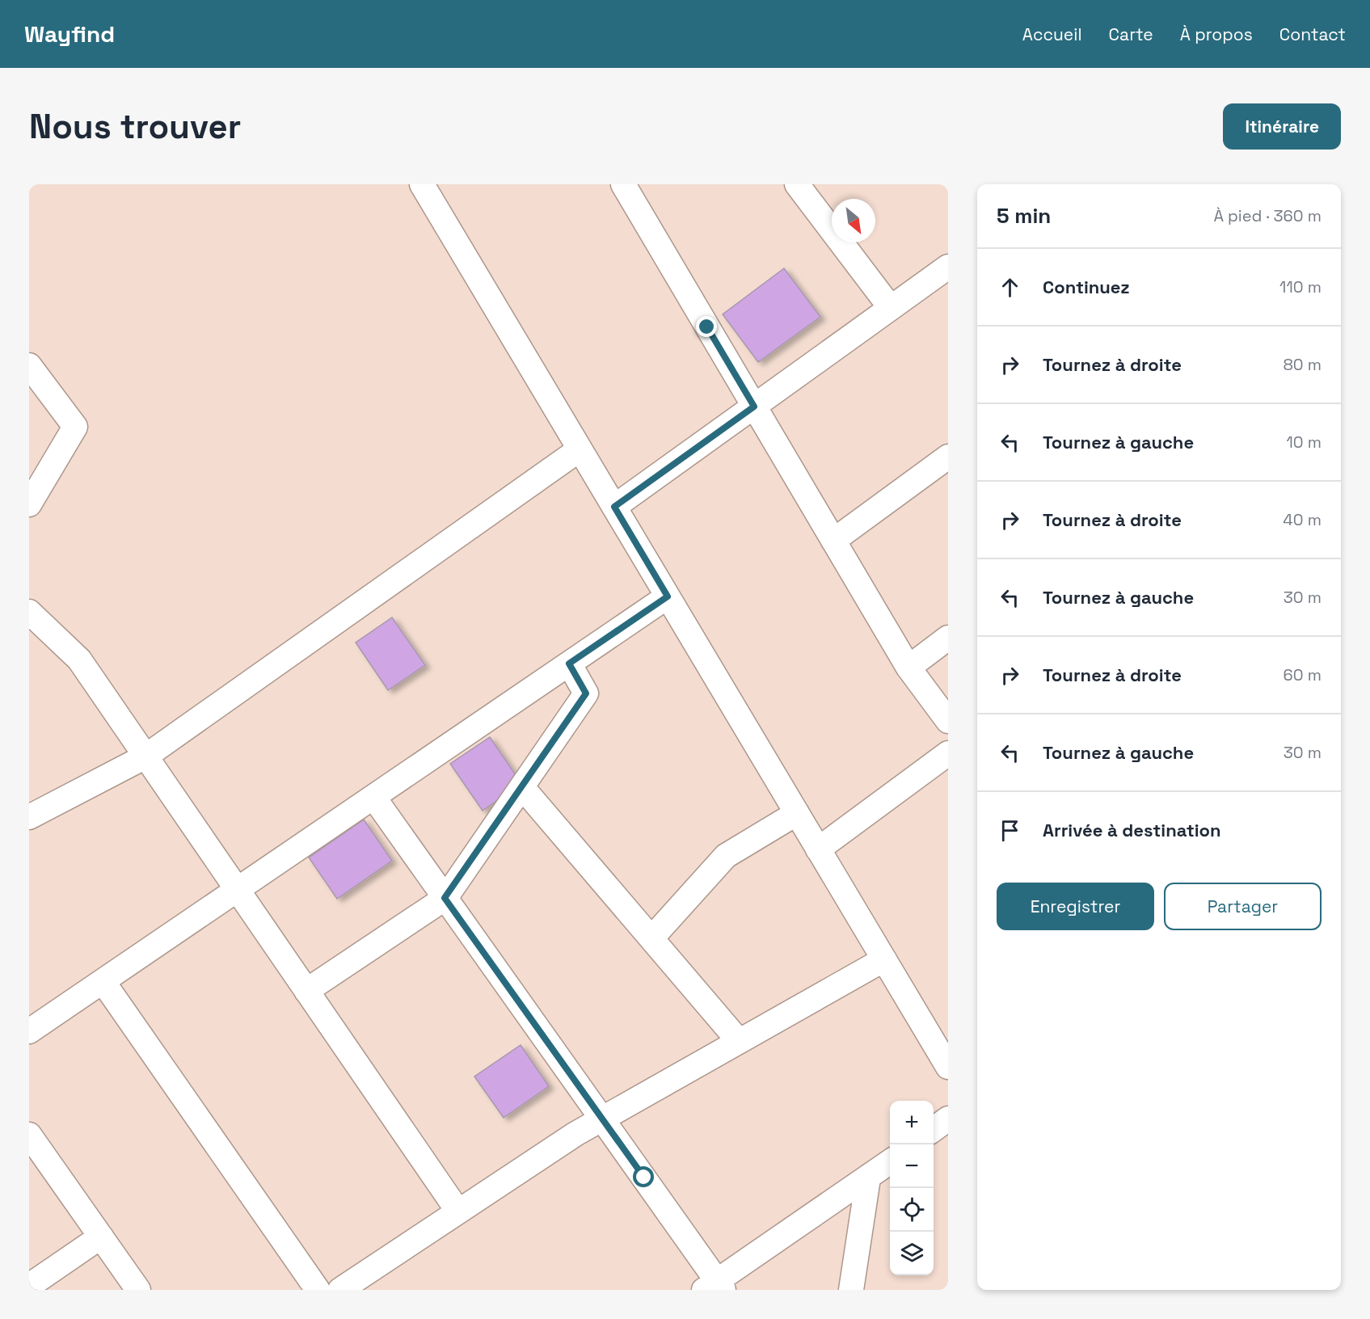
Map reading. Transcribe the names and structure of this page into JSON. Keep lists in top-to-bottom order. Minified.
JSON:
{"north":"bottom right","page":{"header":"Wayfind","nav":["Accueil","Carte","À propos","Contact"],"buttons":["Itinéraire",["Enregistrer","Partager"]],"title":"Nous trouver","heading":["5 min","À pied · 360 m"],"list":[["Continuez","110 m"],["Tournez à droite","80 m"],["Tournez à gauche","10 m"],["Tournez à droite","40 m"],["Tournez à gauche","30 m"],["Tournez à droite","60 m"],["Tournez à gauche","30 m"],"Arrivée à destination"],"map_buttons":["+","−"]}}
